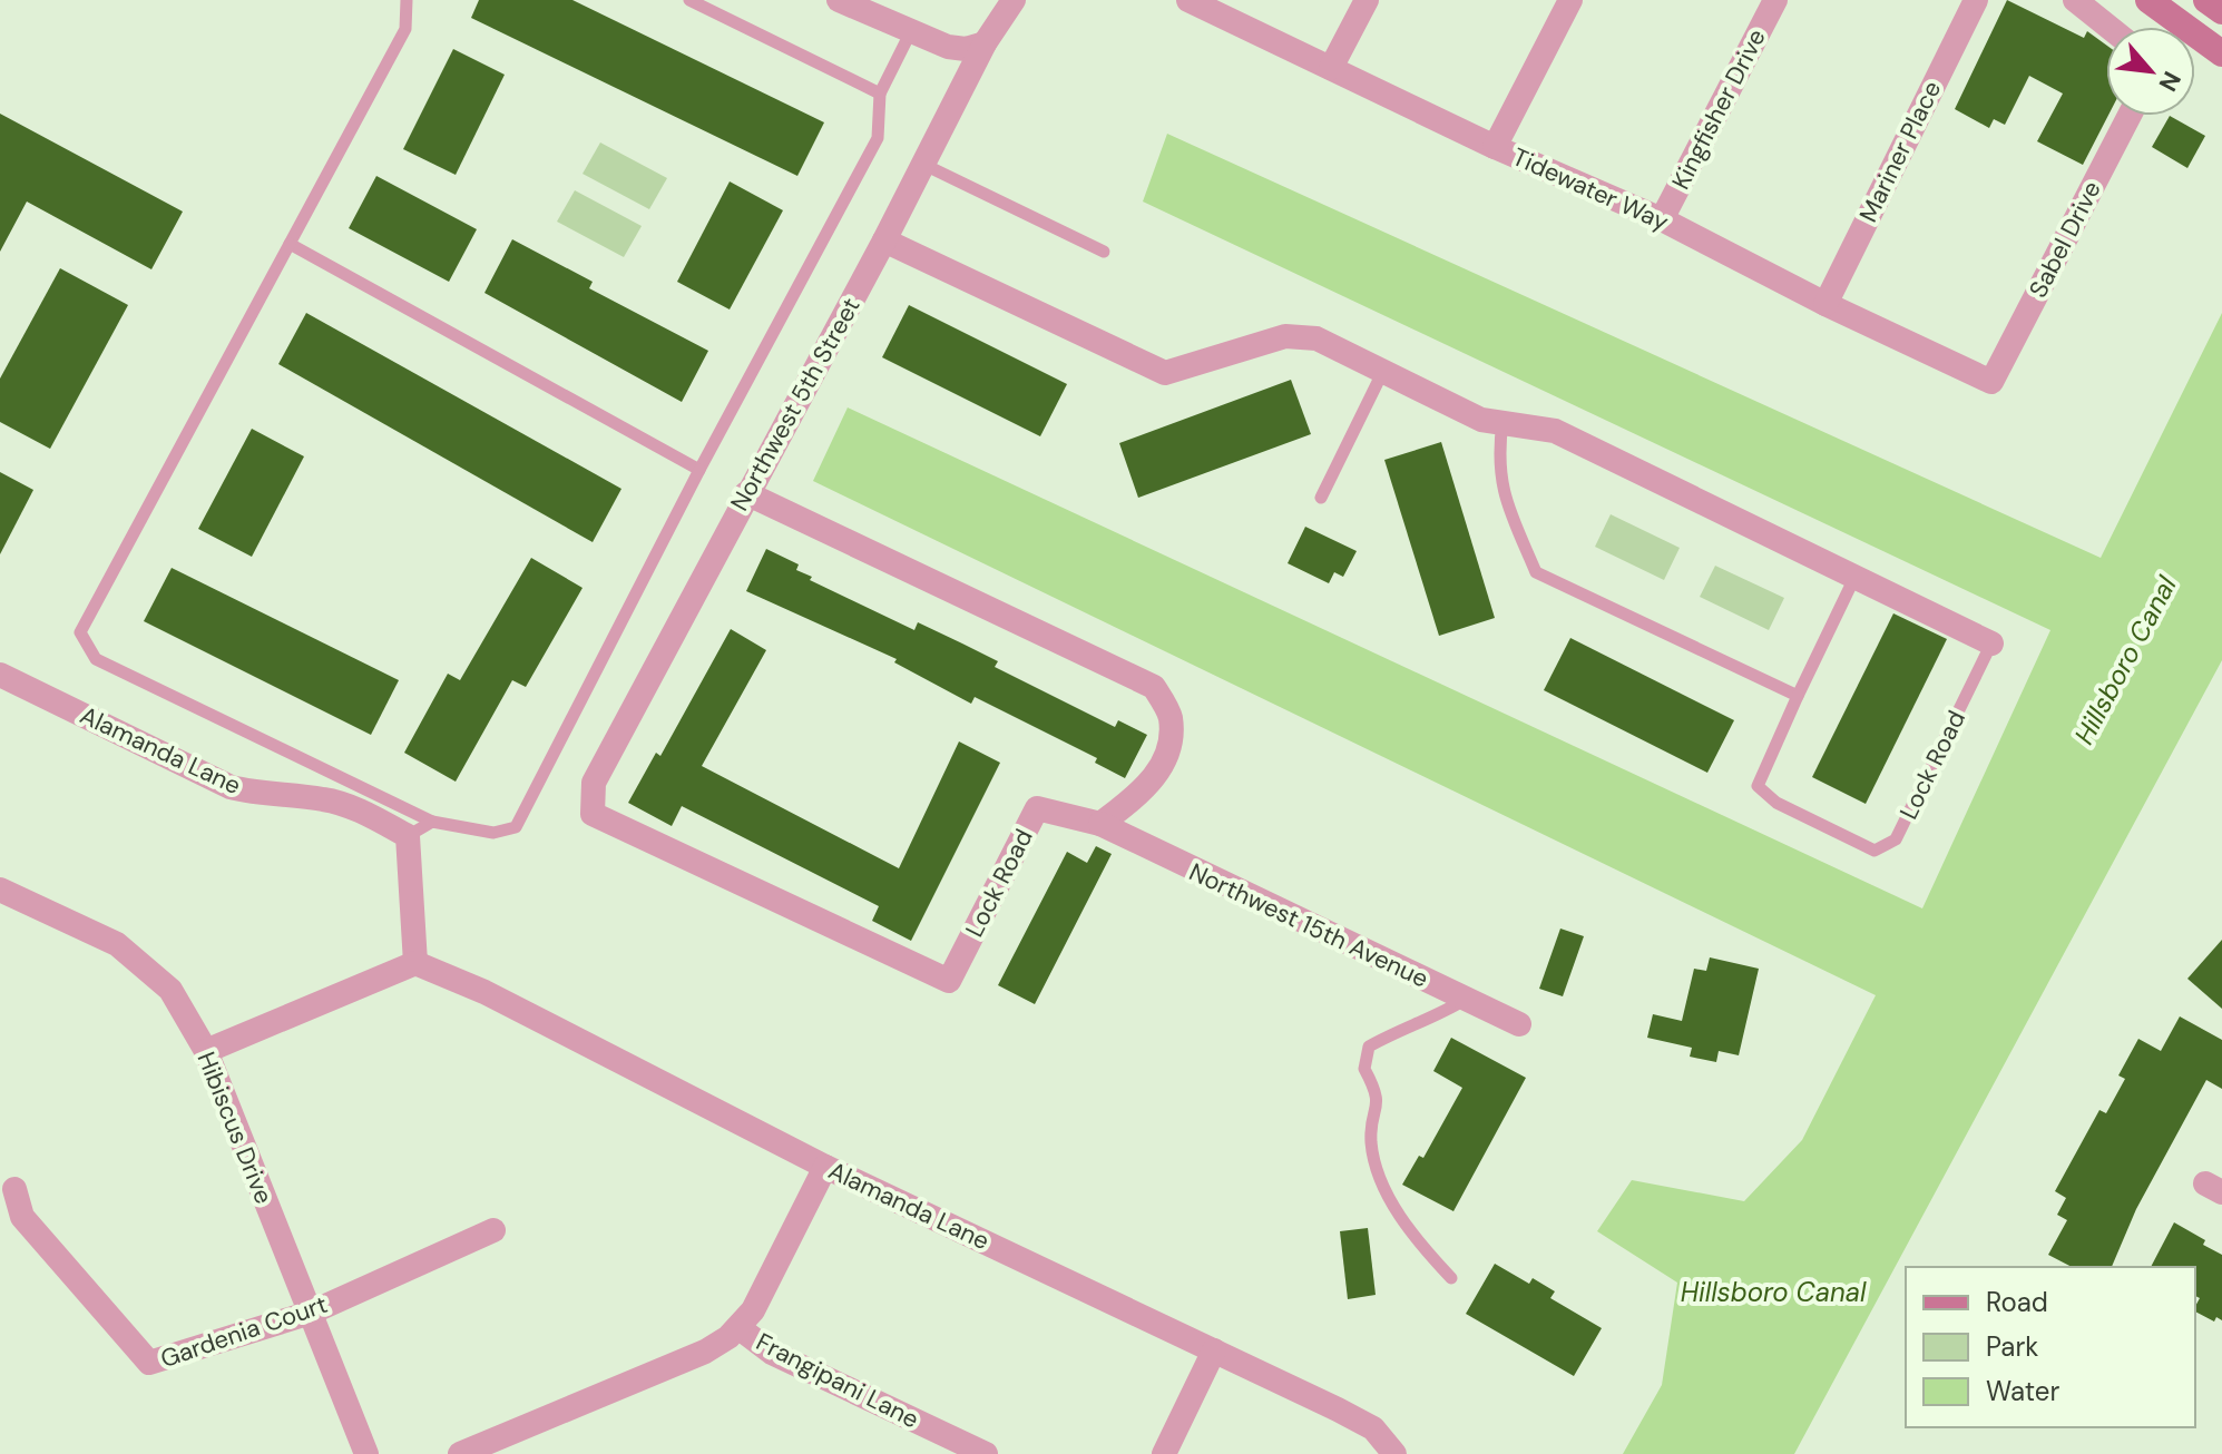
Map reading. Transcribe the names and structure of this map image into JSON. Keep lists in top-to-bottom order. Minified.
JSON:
{"streets":{"street":["Kingfisher Drive","Mariner Place","Tidewater Way","Sabel Drive","Northwest 5th Street","Alamanda Lane","Lock Road","Northwest 15th Avenue","Hibiscus Drive","Gardenia Court","Frangipani Lane"]},"crossings":[["Kingfisher Drive","Tidewater Way"],["Mariner Place","Tidewater Way"],["Tidewater Way","Sabel Drive"],["Northwest 5th Street","Lock Road"],["Lock Road","Northwest 15th Avenue"],["Hibiscus Drive","Gardenia Court"]],"water":["Hillsboro Canal"],"legend":["Road","Park","Water"],"north":"bottom right"}
